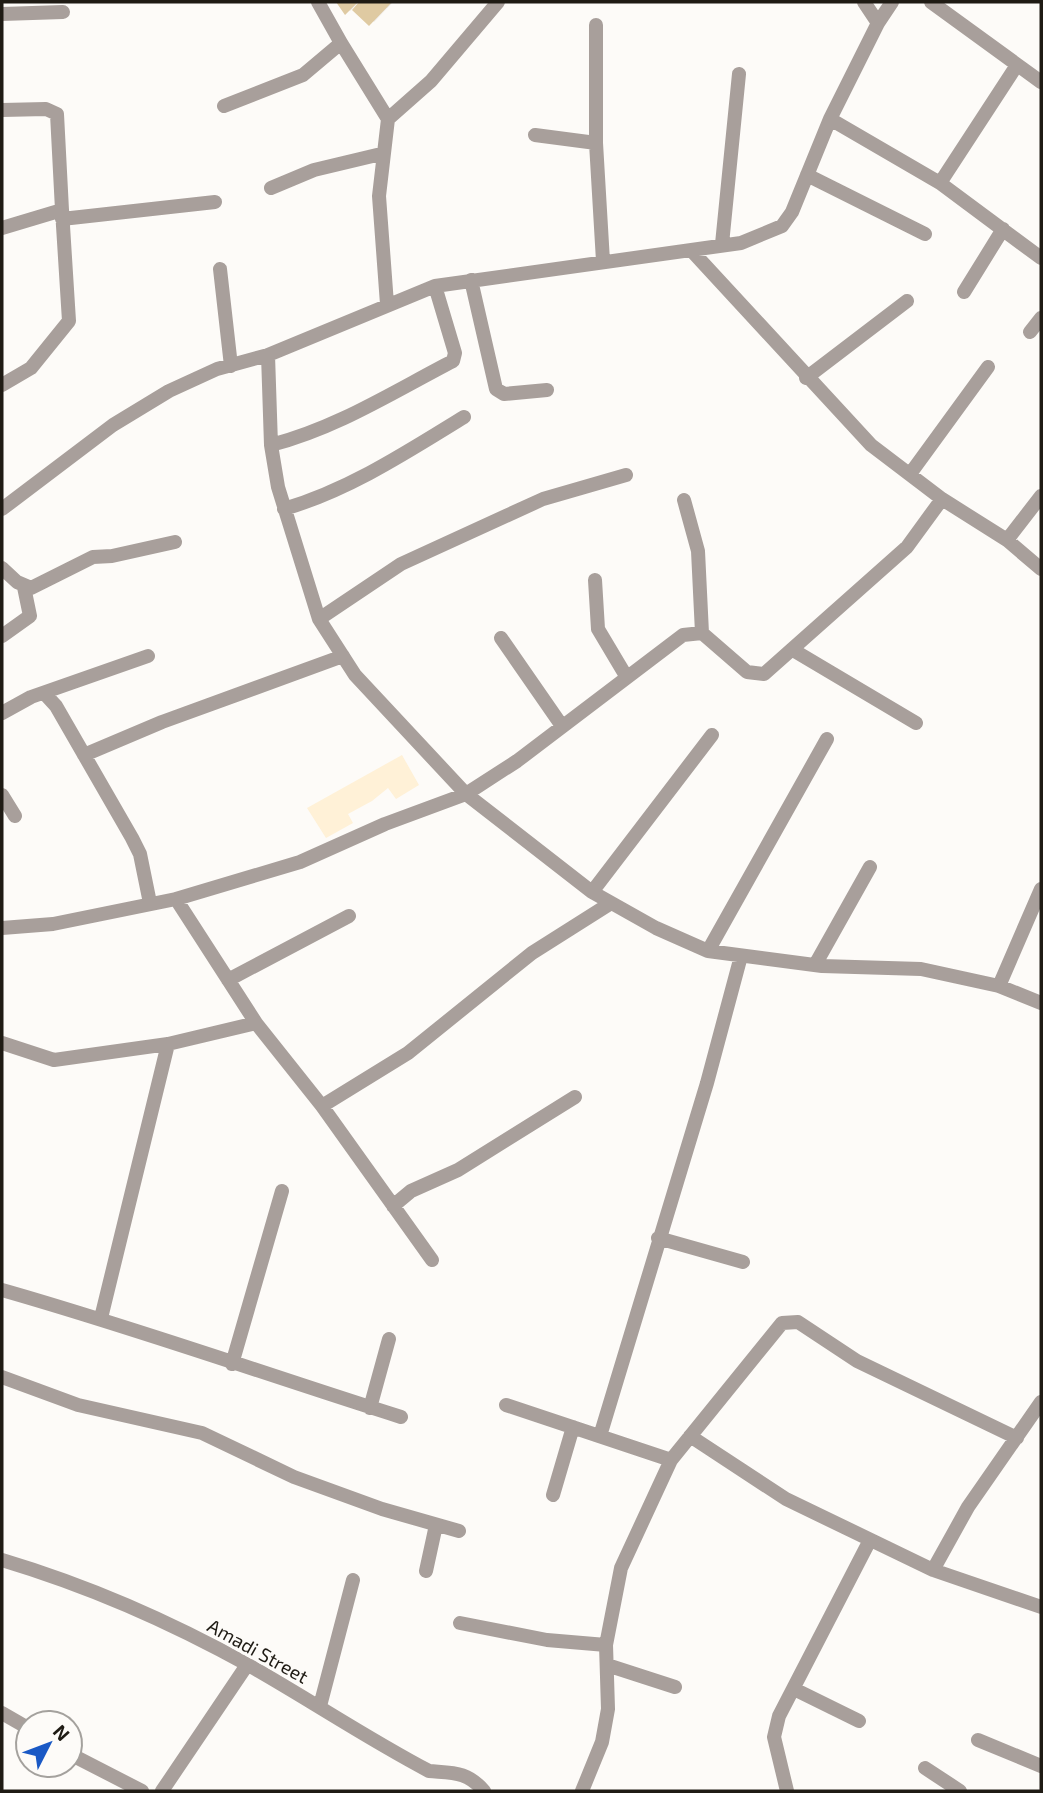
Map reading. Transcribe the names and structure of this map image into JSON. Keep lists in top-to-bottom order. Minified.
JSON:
{"streets":{"street":["Amadi Street"]},"north":"top right"}
